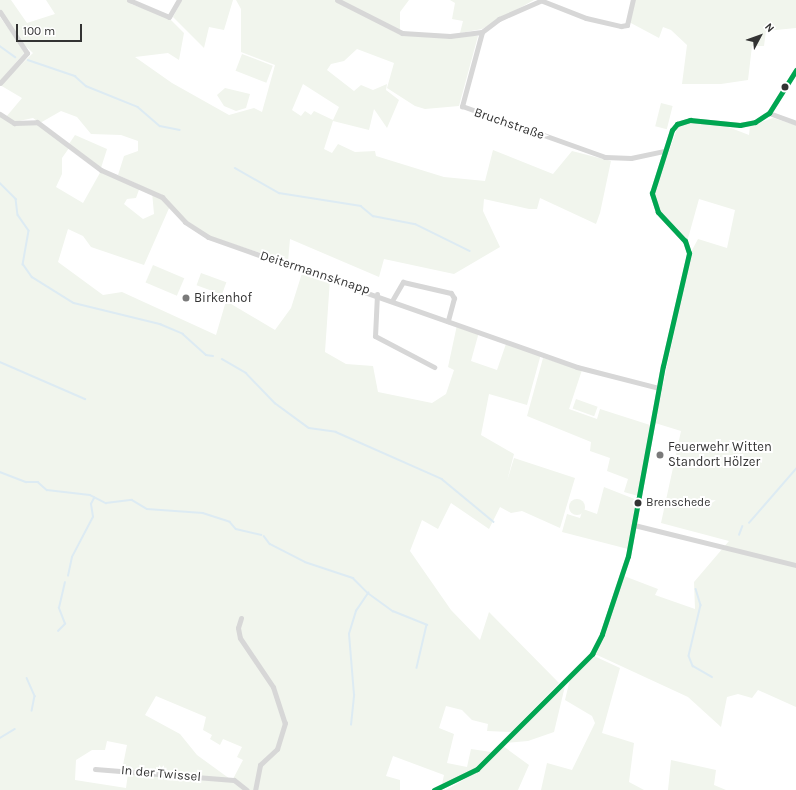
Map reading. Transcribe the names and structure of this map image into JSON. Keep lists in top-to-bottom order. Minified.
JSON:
{"streets":{"street":["Bruchstraße","Deitermannsknapp","In der Twissel"]},"places":["Birkenhof","Feuerwehr Witten Standort Hölzer","Brenschede"],"scale_bar":"100 m","north":"top right"}
